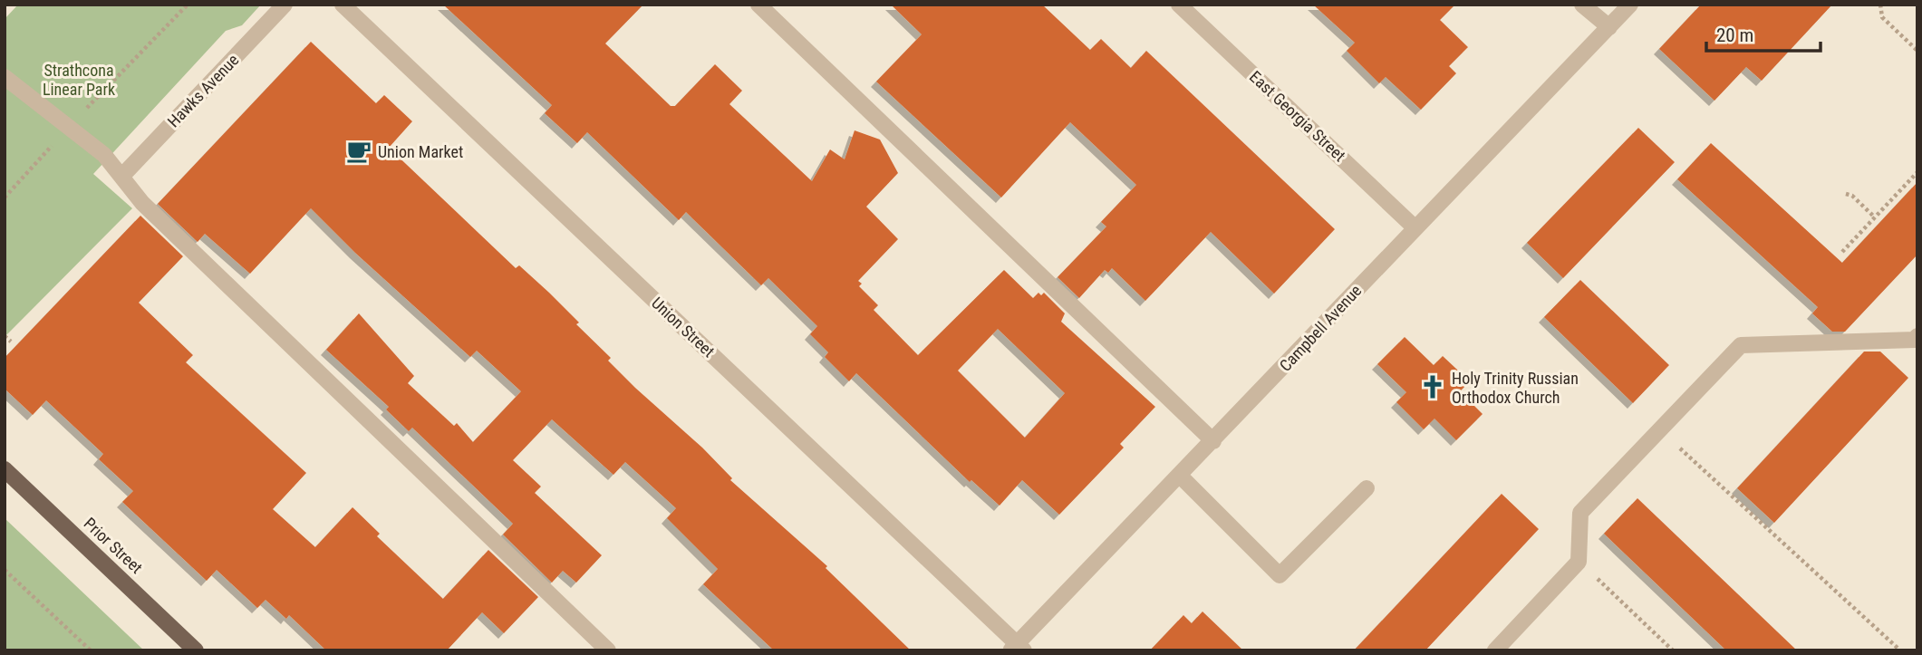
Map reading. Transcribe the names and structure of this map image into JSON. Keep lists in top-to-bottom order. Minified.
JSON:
{"streets":{"main road":["Prior Street"],"street":["Hawks Avenue","East Georgia Street","Union Street","Campbell Avenue"]},"crossings":[["East Georgia Street","Campbell Avenue"],["Union Street","Campbell Avenue"]],"parks":["Strathcona Linear Park"],"places":{"cafe":["Union Market"],"church":["Holy Trinity Russian Orthodox Church"]},"scale_bar":"20 m"}
